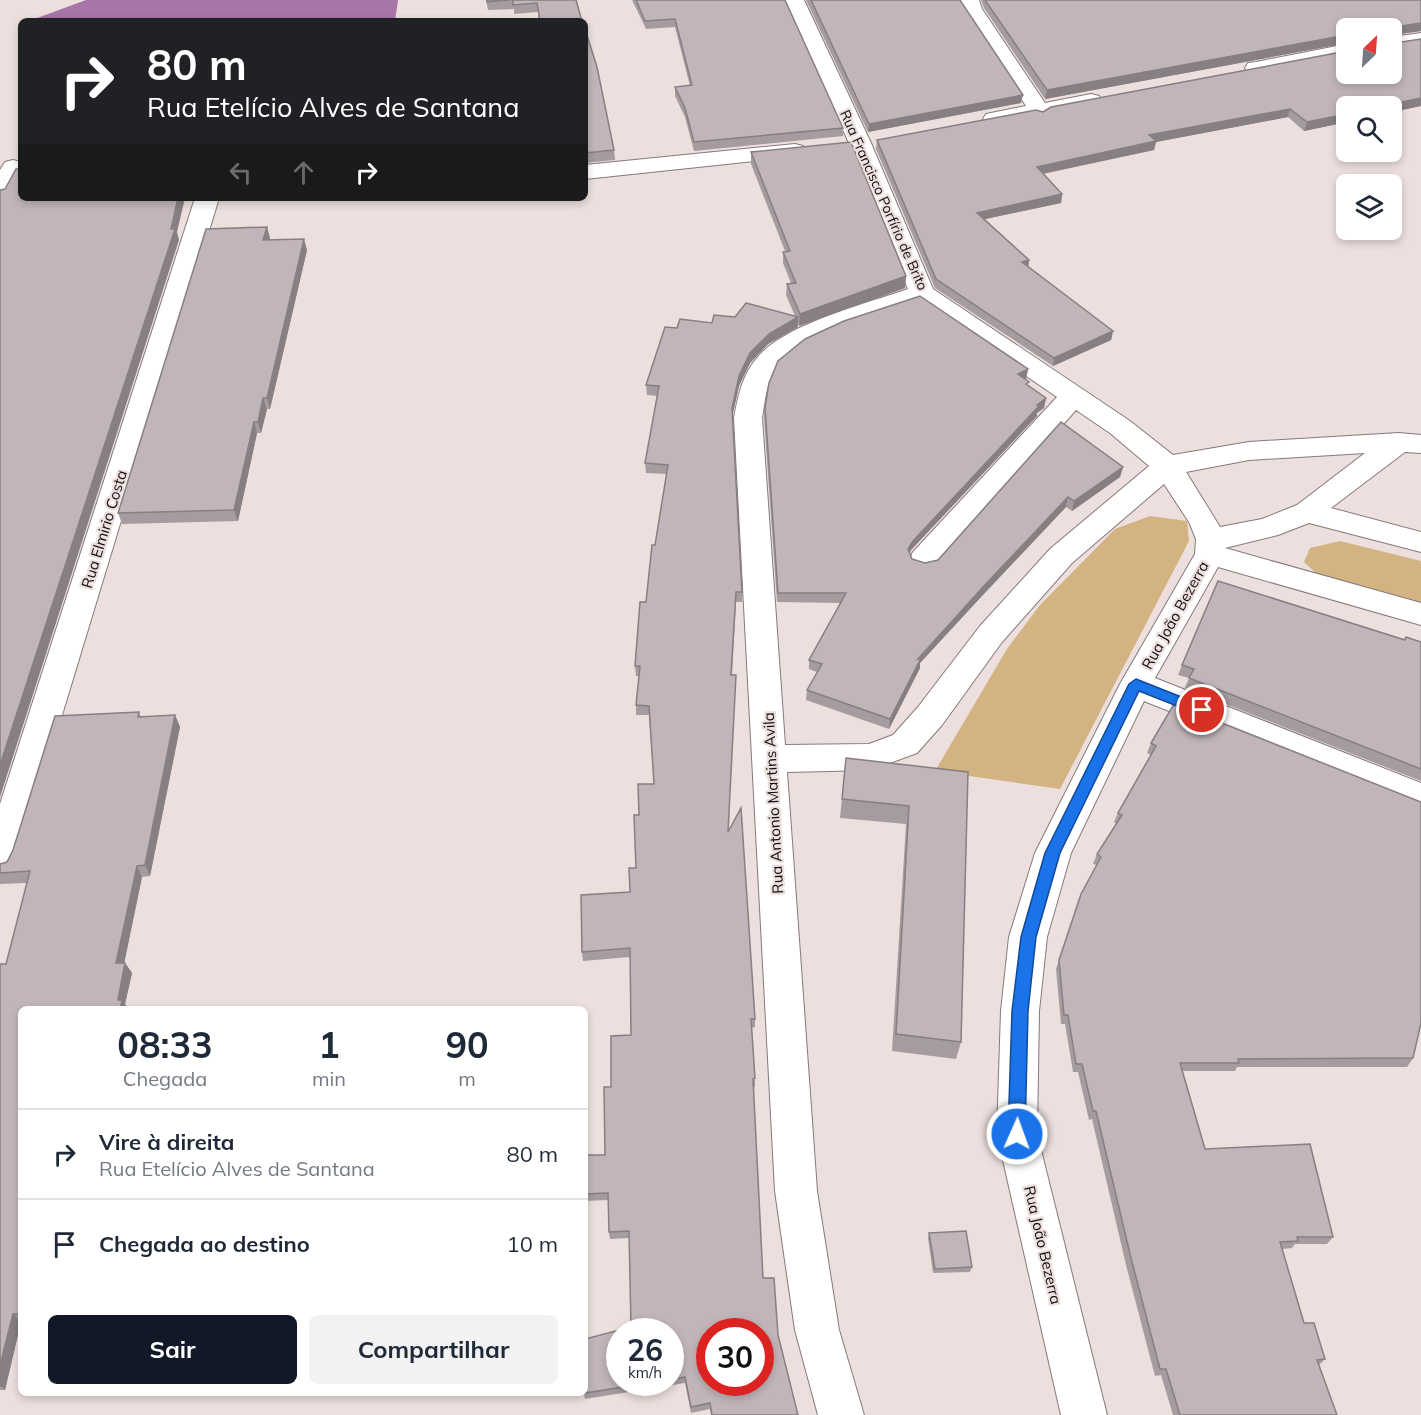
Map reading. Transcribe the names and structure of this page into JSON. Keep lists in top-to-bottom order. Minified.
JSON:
{"streets":{"street":["Rua Francisco Porfírio de Brito","Rua Elmirio Costa","Rua João Bezerra","Rua Antonio Martins Avila"]},"crossings":[["Rua Francisco Porfírio de Brito","Rua João Bezerra"],["Rua Francisco Porfírio de Brito","Rua Antonio Martins Avila"]],"north":"top right","page":{"turn":["80 m","Rua Etelício Alves de Santana"],"eta":["08:33","Chegada","1","min","90","m"],"list":[{"name":"Vire à direita","note":"Rua Etelício Alves de Santana","value":"80 m"},{"name":"Chegada ao destino","value":"10 m"}],"buttons":["Sair","Compartilhar"],"speed":"26 km/h","limit":"30"}}
